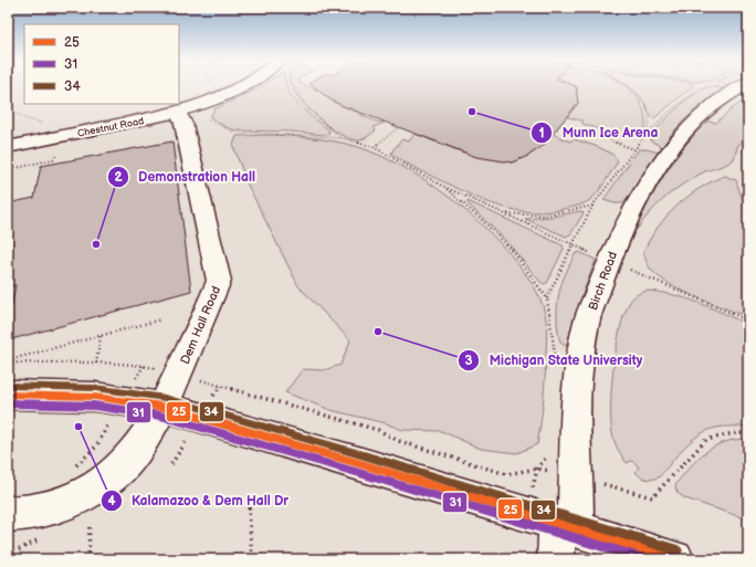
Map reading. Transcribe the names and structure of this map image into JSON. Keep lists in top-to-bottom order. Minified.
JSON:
{"streets":{"street":["Chestnut Road","Birch Road","Dem Hall Road"]},"crossings":[["Chestnut Road","Dem Hall Road"]],"places":["Munn Ice Arena","Demonstration Hall","Michigan State University","Kalamazoo & Dem Hall Dr"],"lines":["transit line 34","transit line 25","transit line 31"],"legend":["25","31","34"]}
